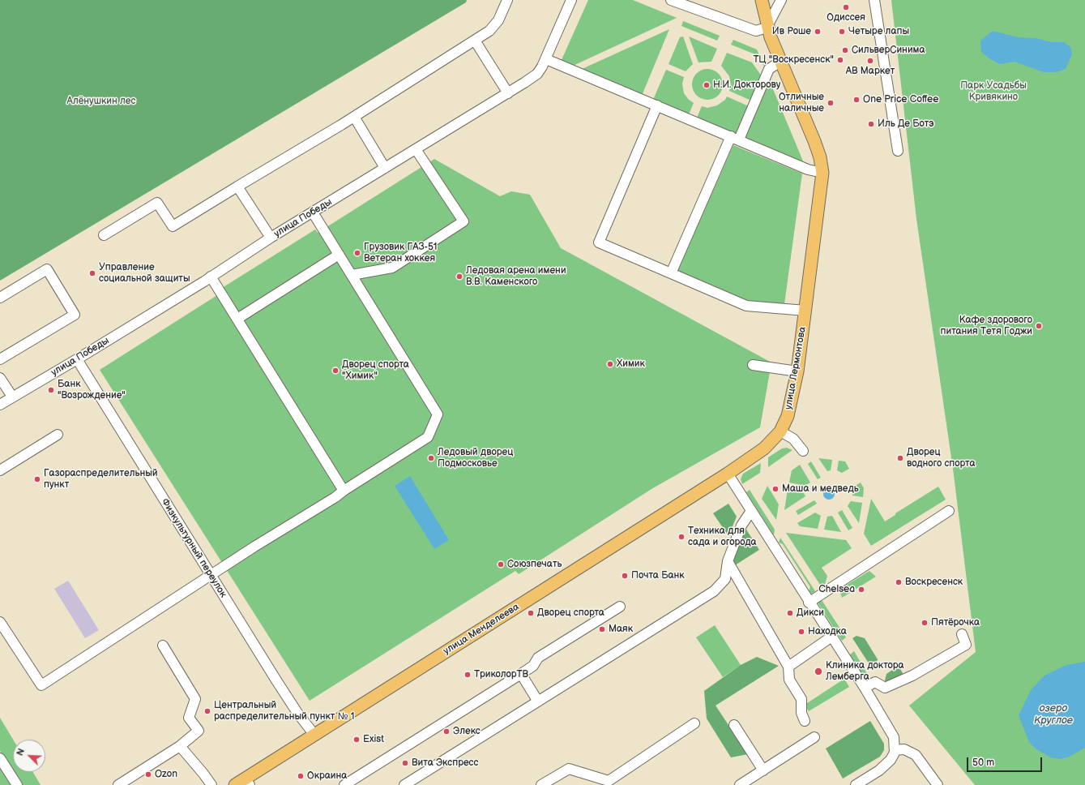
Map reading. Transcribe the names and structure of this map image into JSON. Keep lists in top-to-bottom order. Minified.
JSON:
{"streets":{"main road":["улица Лермонтова","улица Менделеева"],"street":["улица Победы","Физкультурный переулок"]},"crossings":[["улица Победы","Физкультурный переулок"],["улица Лермонтова","улица Менделеева"],["Физкультурный переулок","улица Менделеева"]],"water":["озеро Круглое"],"parks":["Парк Усадьбы Кривякино","Алёнушкин лес"],"places":["Одиссея","Ив Роше","Четыре лапы","СильверСинима","ТЦ \"Воскресенск\"","АВ Маркет","Н.И. Докторову","One Price Coffee","Отличные наличные","Иль Де Ботэ","Грузовик ГАЗ-51 Ветеран хоккея","Управление социальной защиты","Ледовая арена имени В.В. Каменского","Кафе здорового питания Тетя Годжи","Химик","Дворец спорта \"Химик\"","Банк \"Возрождение\"","Ледовый дворец Подмосковье","Дворец водного спорта","Газораспределительный пункт","Маша и медведь","Техника для сада и огорода","Союзпечать","Почта Банк","Воскресенск","Chelsea","Дворец спорта","Дикси","Пятёрочка","Маяк","Находка","Клиника доктора Лемберга","ТриколорТВ","Центральный распределительный пункт № 1","Элекс","Exist","Вита Экспресс","Ozon","Окраина"],"scale_bar":"50 m","north":"top left"}
